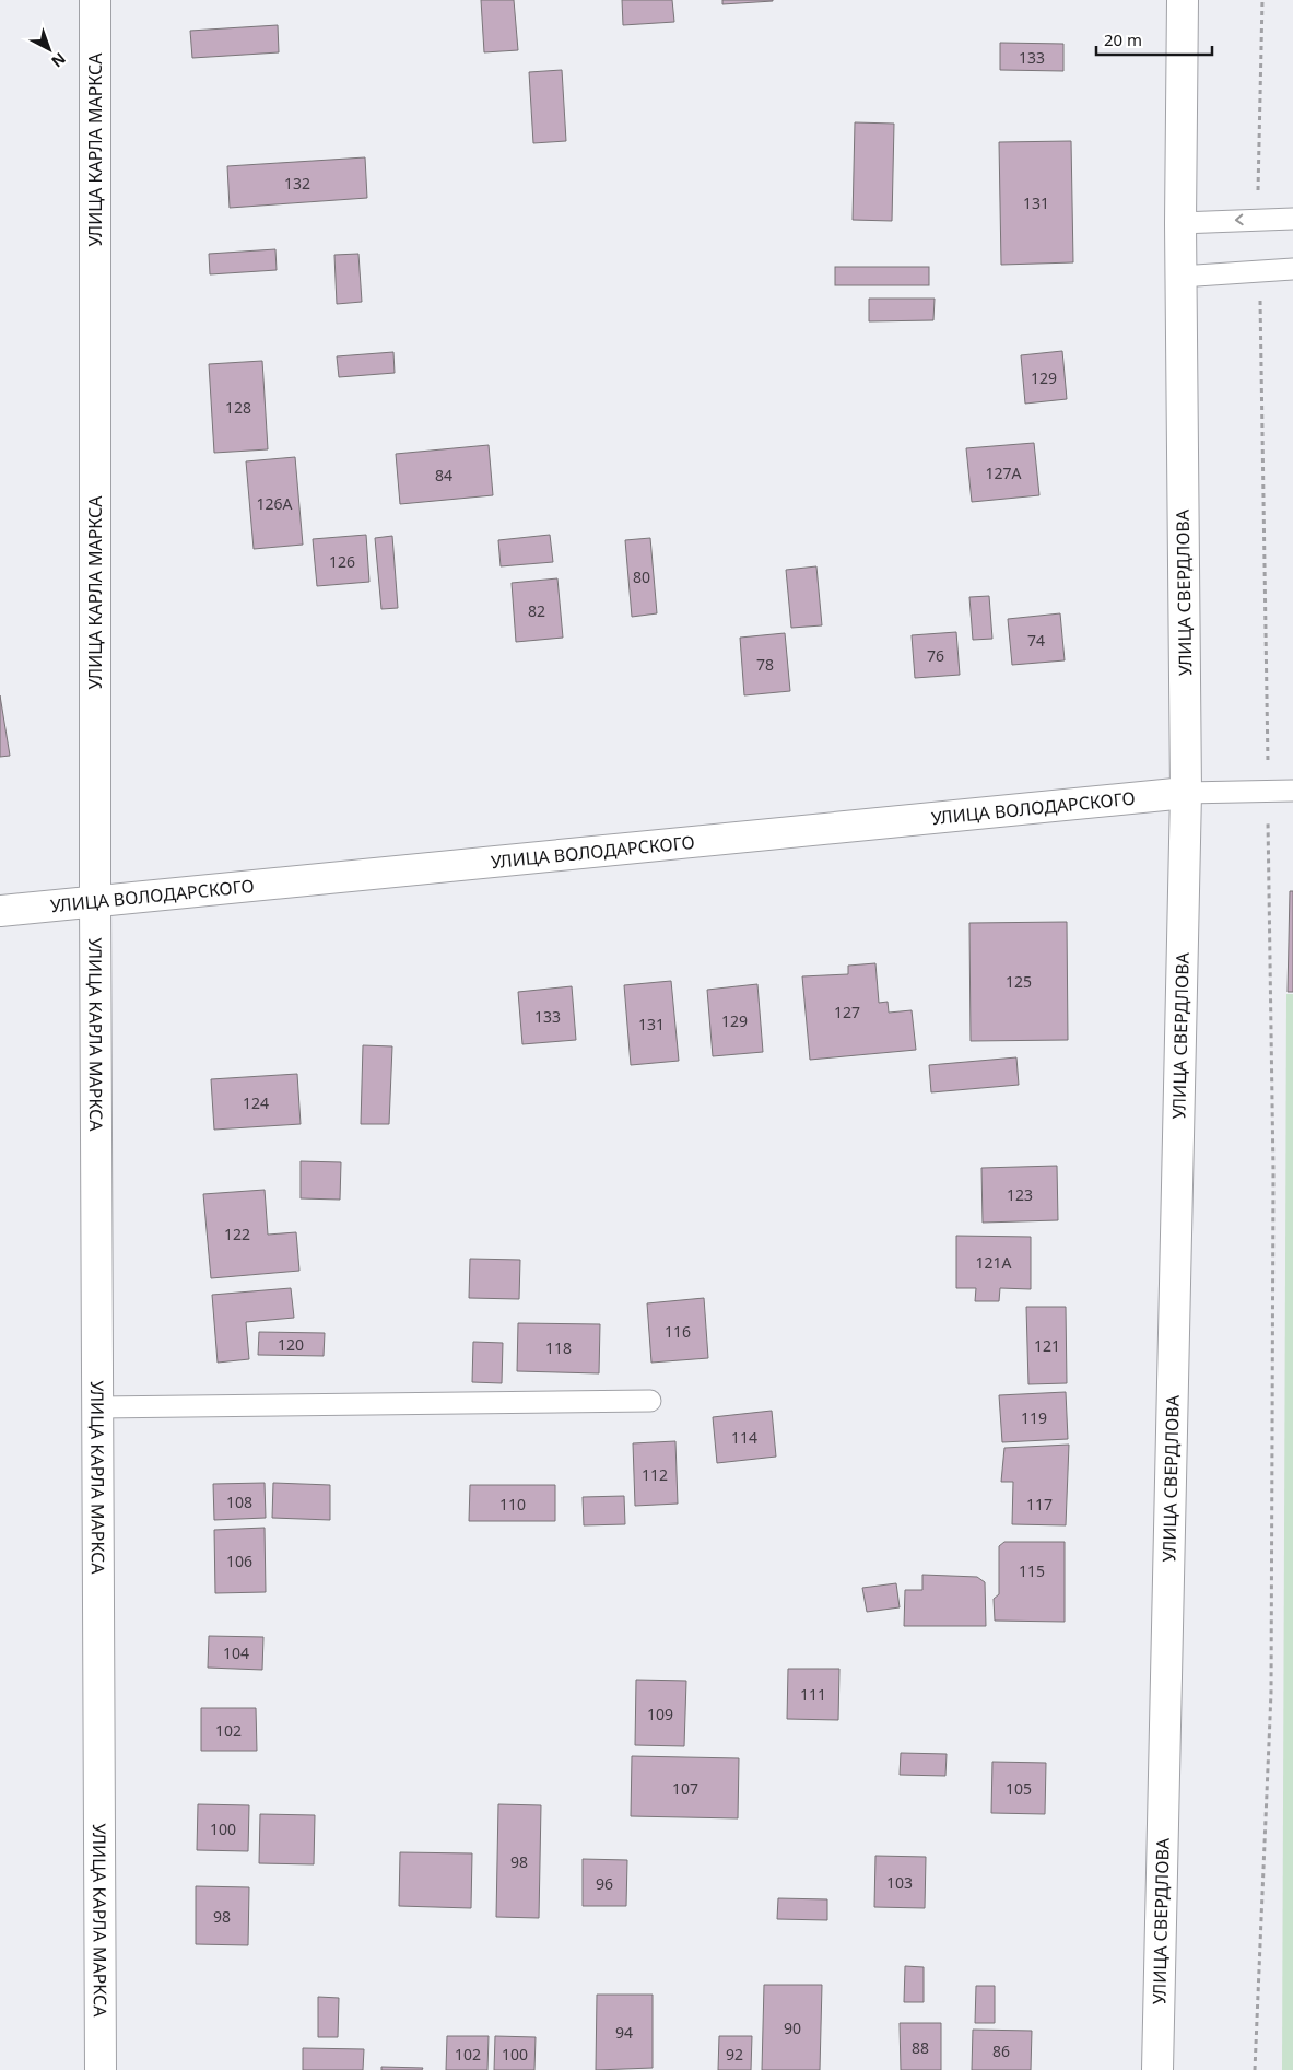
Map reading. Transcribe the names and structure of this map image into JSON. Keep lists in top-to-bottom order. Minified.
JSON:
{"streets":{"street":["УЛИЦА КАРЛА МАРКСА","УЛИЦА СВЕРДЛОВА","УЛИЦА ВОЛОДАРСКОГО"]},"crossings":[["УЛИЦА КАРЛА МАРКСА","УЛИЦА ВОЛОДАРСКОГО"],["УЛИЦА СВЕРДЛОВА","УЛИЦА ВОЛОДАРСКОГО"]],"house_numbers":["133","132","131","129","128","127А","84","126А","126","80","82","74","76","78","125","127","133","129","131","124","123","122","121А","116","120","121","118","119","114","112","108","110","117","106","115","104","111","109","102","107","105","100","98","103","96","98","90","94","88","86","102","100","92"],"scale_bar":"20 m","north":"bottom right"}
